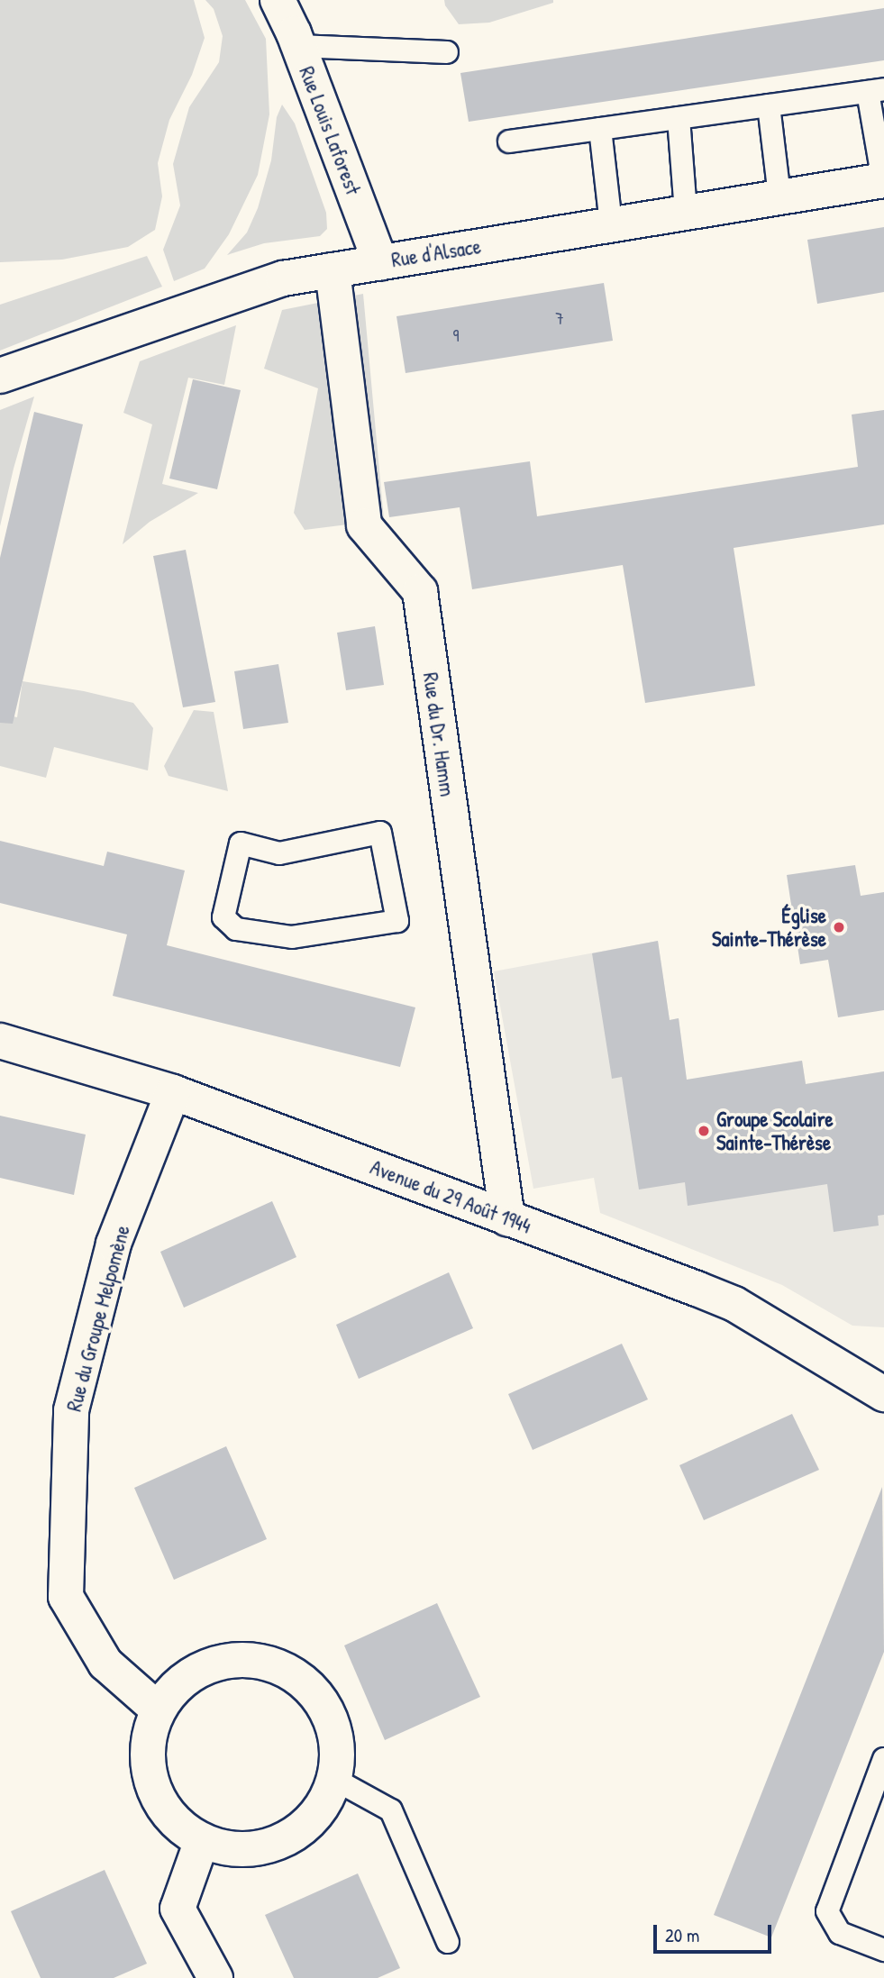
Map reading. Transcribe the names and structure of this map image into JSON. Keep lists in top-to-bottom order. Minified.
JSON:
{"streets":{"street":["Rue Louis Laforest","Rue d'Alsace","Rue du Dr. Hamm","Avenue du 29 Août 1944","Rue du Groupe Melpomène"]},"crossings":[["Rue Louis Laforest","Rue d'Alsace"],["Rue d'Alsace","Rue du Dr. Hamm"],["Rue du Dr. Hamm","Avenue du 29 Août 1944"],["Avenue du 29 Août 1944","Rue du Groupe Melpomène"]],"places":["Église Sainte-Thérèse","Groupe Scolaire Sainte-Thérèse"],"house_numbers":["7","9"],"scale_bar":"20 m"}
